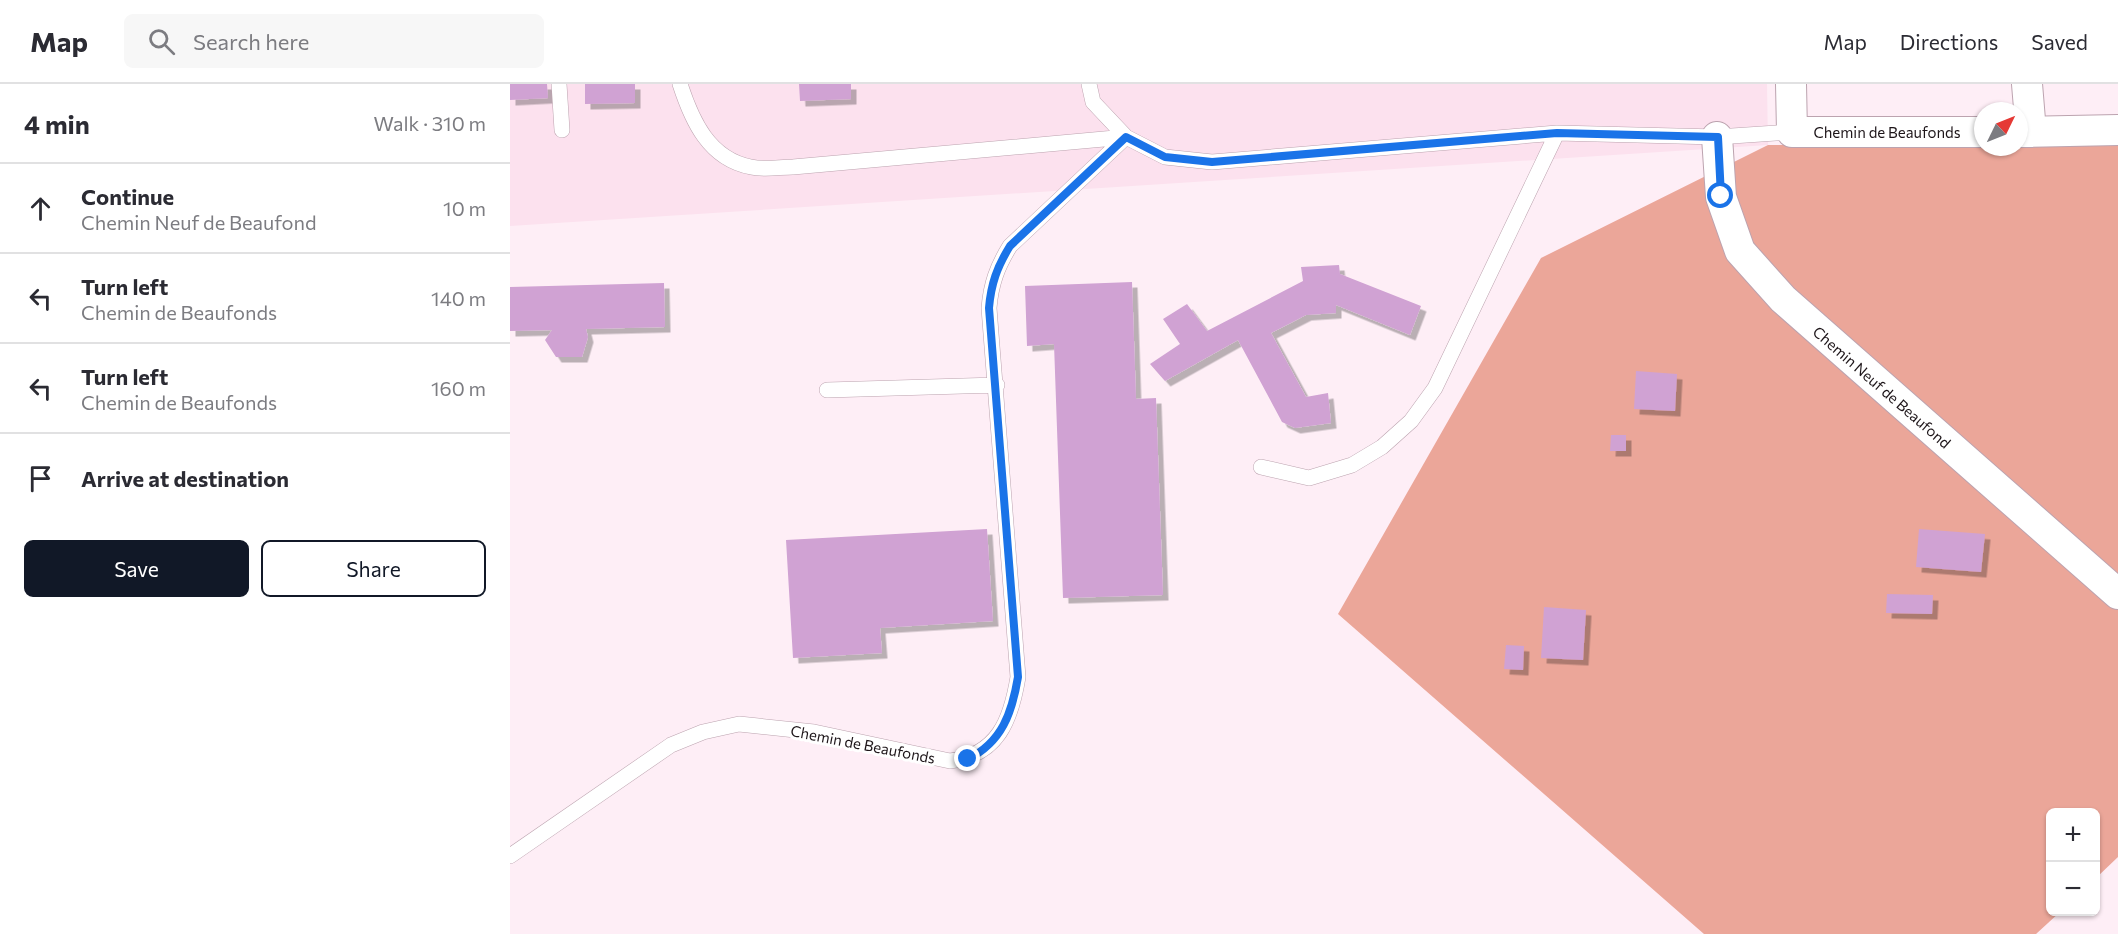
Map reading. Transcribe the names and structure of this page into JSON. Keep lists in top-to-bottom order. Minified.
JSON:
{"streets":{"street":["Chemin de Beaufonds","Chemin Neuf de Beaufond"]},"crossings":[["Chemin de Beaufonds","Chemin Neuf de Beaufond"]],"north":"top right","page":{"header":"Map","search":"Search here","nav":["Map","Directions","Saved"],"heading":["4 min","Walk · 310 m"],"list":[["Continue","Chemin Neuf de Beaufond","10 m"],["Turn left","Chemin de Beaufonds","140 m"],["Turn left","Chemin de Beaufonds","160 m"],"Arrive at destination"],"buttons":["Save","Share"],"map_buttons":["+","−"]}}
